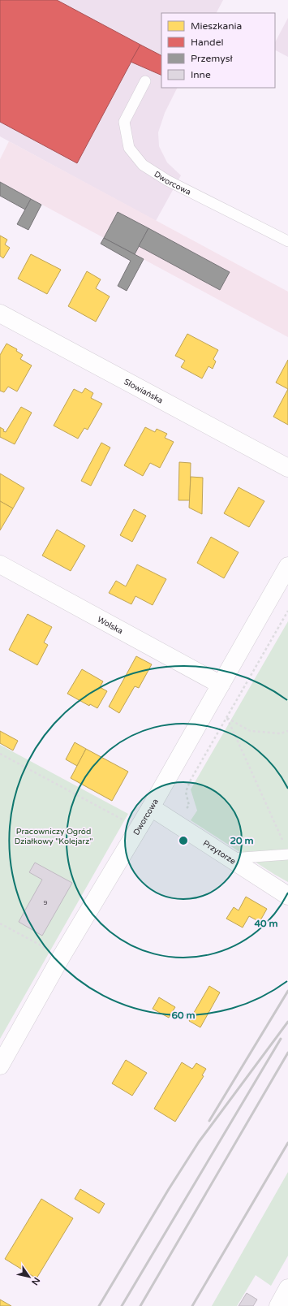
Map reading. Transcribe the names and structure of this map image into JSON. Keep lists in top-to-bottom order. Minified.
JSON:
{"streets":{"street":["Dworcowa","Słowiańska","Wolska","Przytorze"]},"crossings":[["Dworcowa","Wolska"],["Dworcowa","Przytorze"]],"parks":["Pracowniczy Ogród Działkowy \"Kolejarz\""],"house_numbers":["9"],"legend":["Mieszkania","Handel","Przemysł","Inne"],"north":"bottom right","rings":["20 m","40 m","60 m"]}
